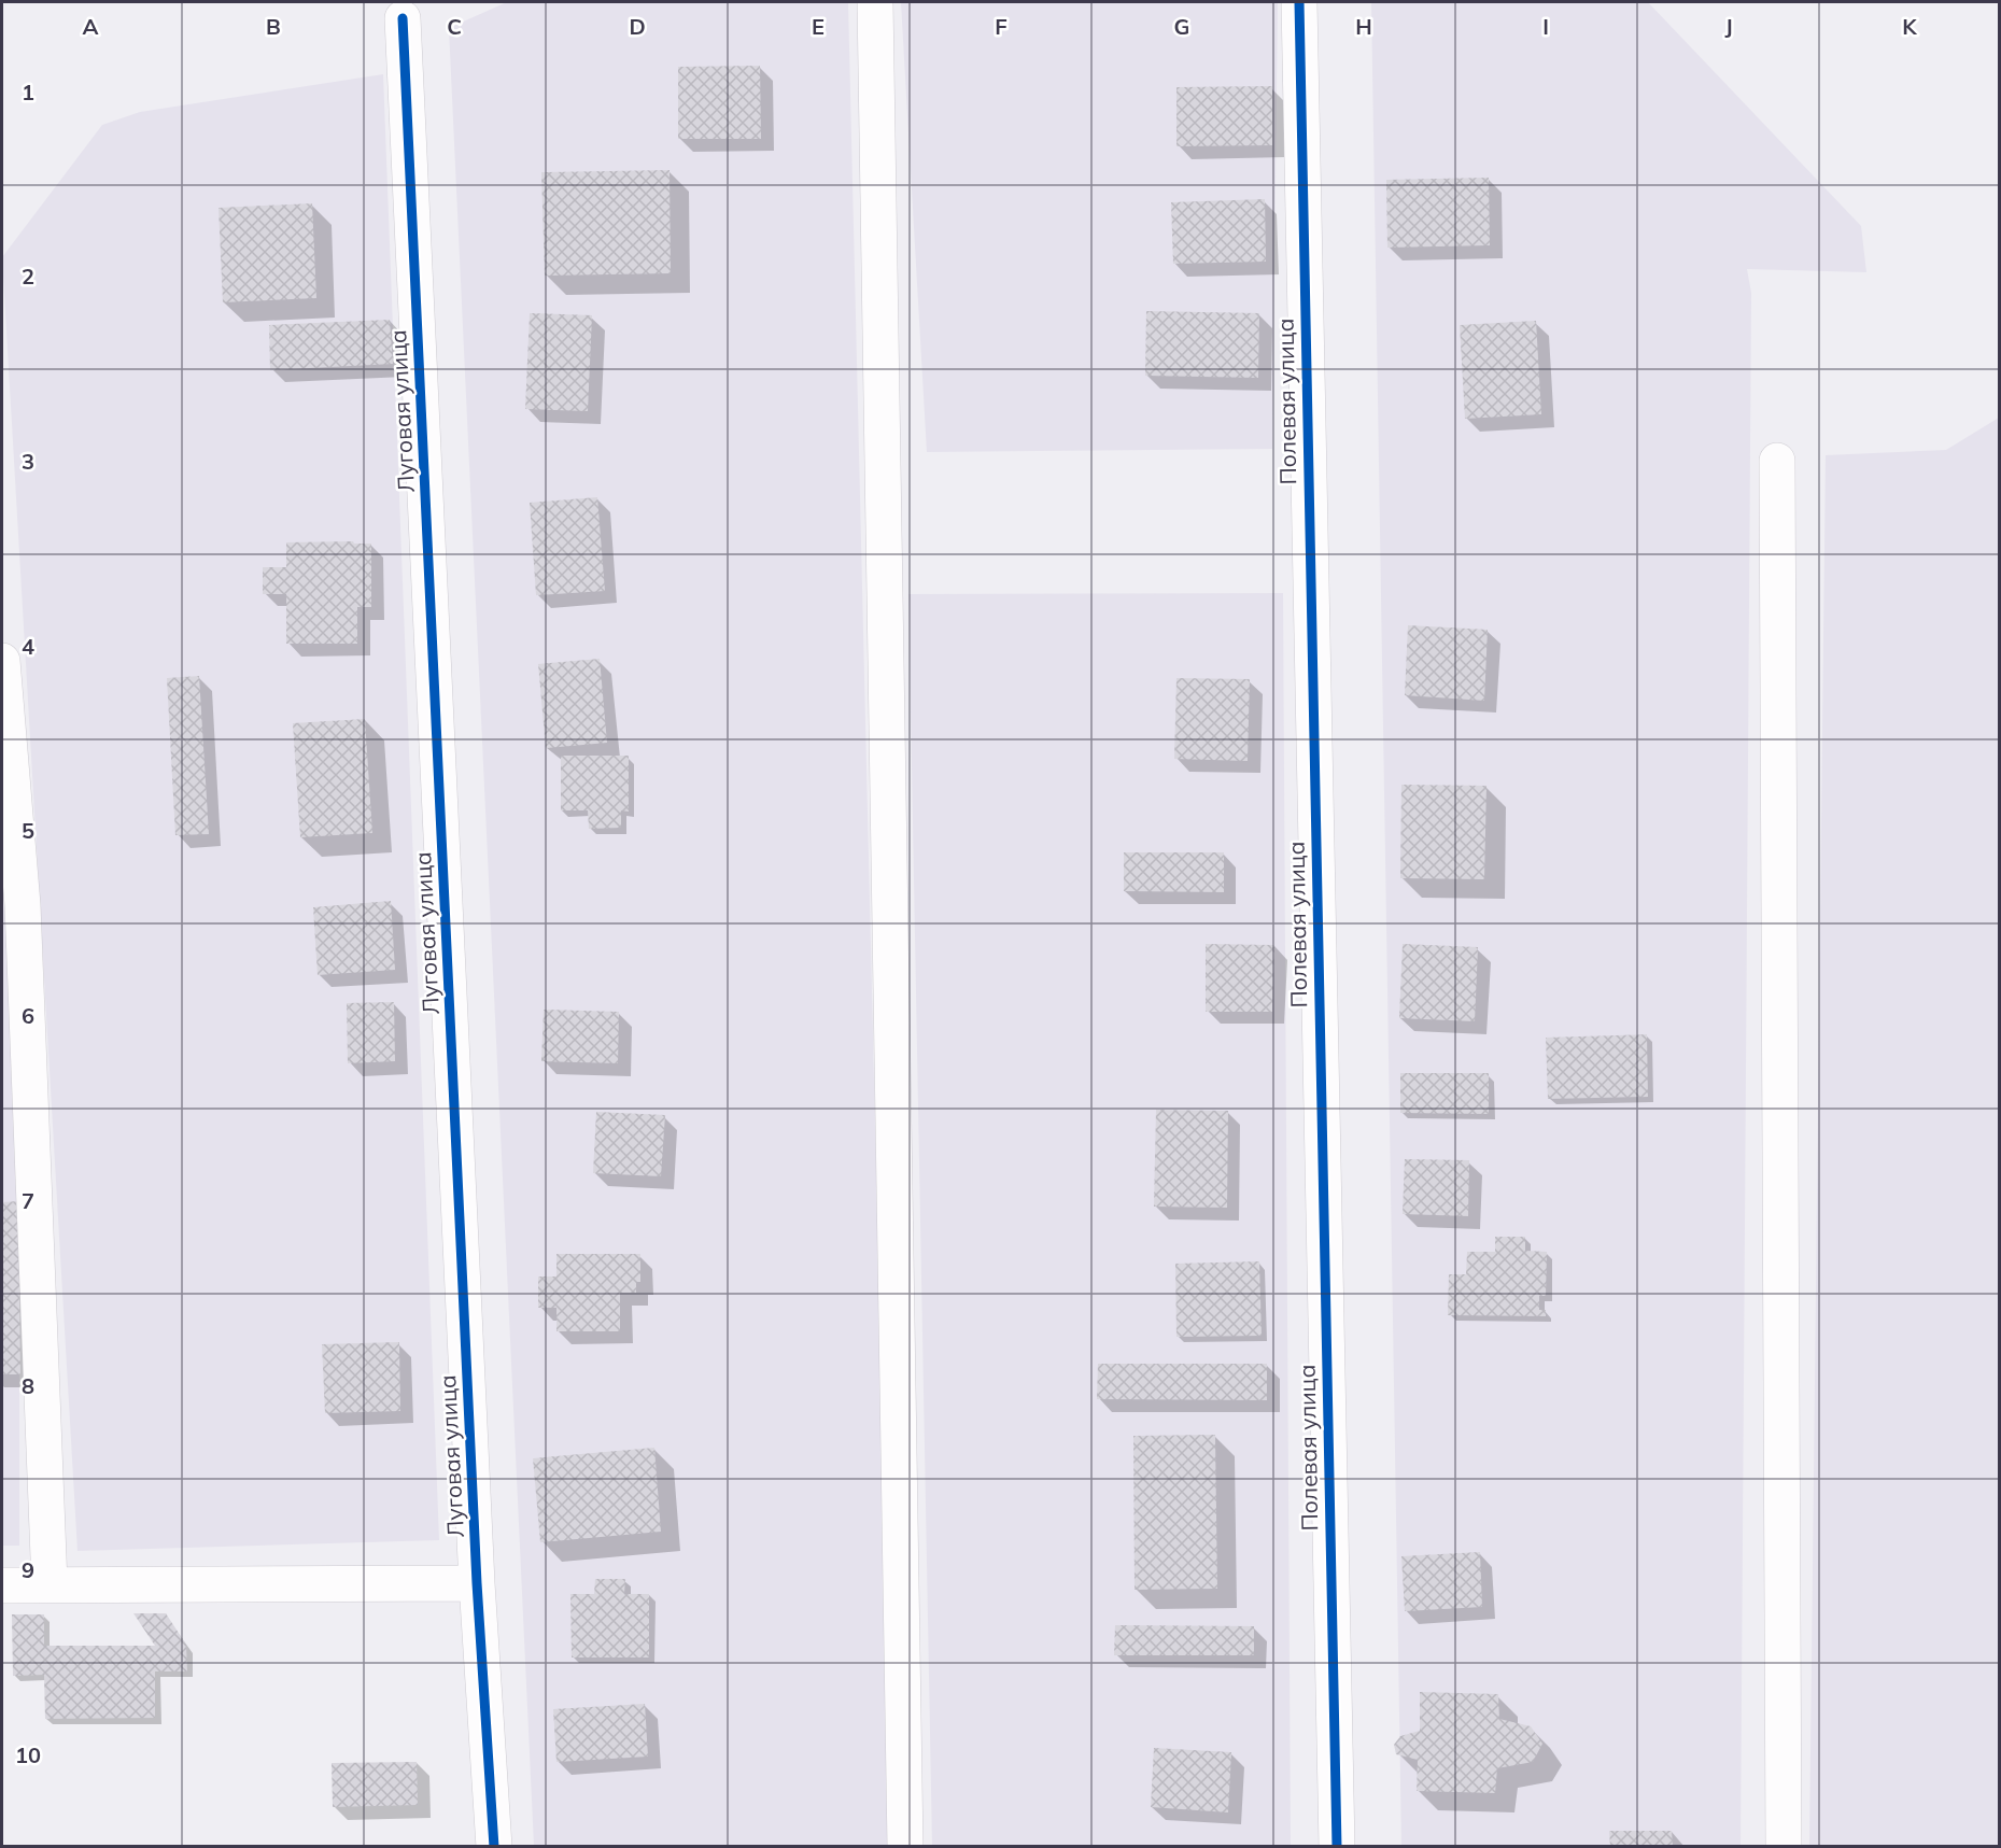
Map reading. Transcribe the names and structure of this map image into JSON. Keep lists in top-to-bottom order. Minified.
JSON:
{"streets":{"street":["Полевая улица","Луговая улица"]},"grid":{"columns":["A","B","C","D","E","F","G","H","I","J","K"],"rows":["1","2","3","4","5","6","7","8","9","10"]}}
